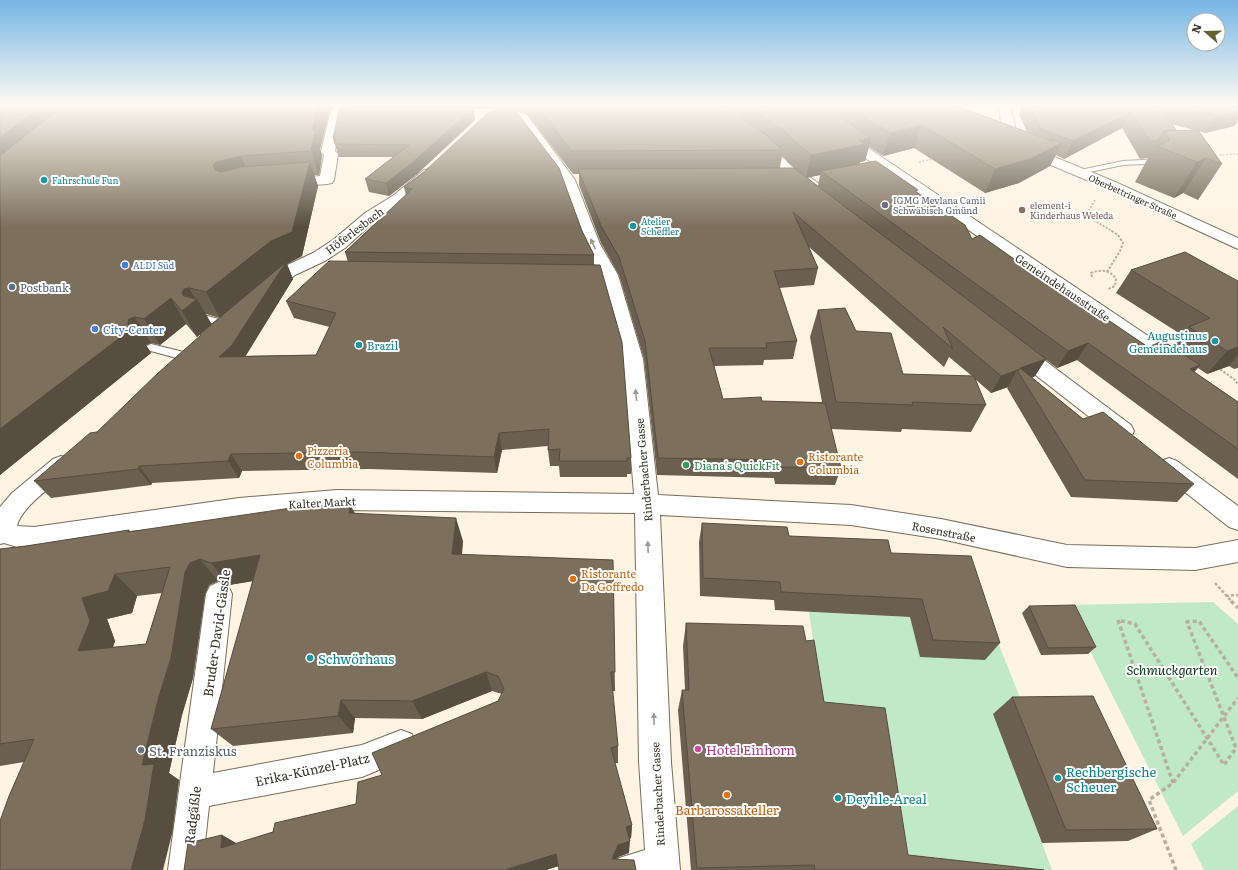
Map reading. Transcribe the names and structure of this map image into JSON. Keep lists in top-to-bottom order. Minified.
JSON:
{"streets":{"street":["Oberbettringer Straße","Höferlesbach","Gemeindehausstraße","Rinderbacher Gasse","Kalter Markt","Rosenstraße","Bruder-David-Gässle","Erika-Künzel-Platz","Radgäßle"]},"crossings":[["Rinderbacher Gasse","Kalter Markt"],["Rinderbacher Gasse","Rosenstraße"],["Kalter Markt","Rosenstraße"],["Bruder-David-Gässle","Radgäßle"],["Erika-Künzel-Platz","Radgäßle"]],"one_way":["Rinderbacher Gasse"],"parks":["Schmuckgarten"],"places":["Fahrschule Fun","IGMG Mevlana Camii Schwäbisch Gmünd","element-i Kinderhaus Weleda","Atelier Scheffler","ALDI Süd","Postbank","City-Center","Augustinus Gemeindehaus","Brazil","Pizzeria Columbia","Ristorante Columbia","Diana's QuickFit","Ristorante Da Goffredo","Schwörhaus","Hotel Einhorn","St. Franziskus","Rechbergische Scheuer","Barbarossakeller","Deyhle-Areal"],"north":"left"}
